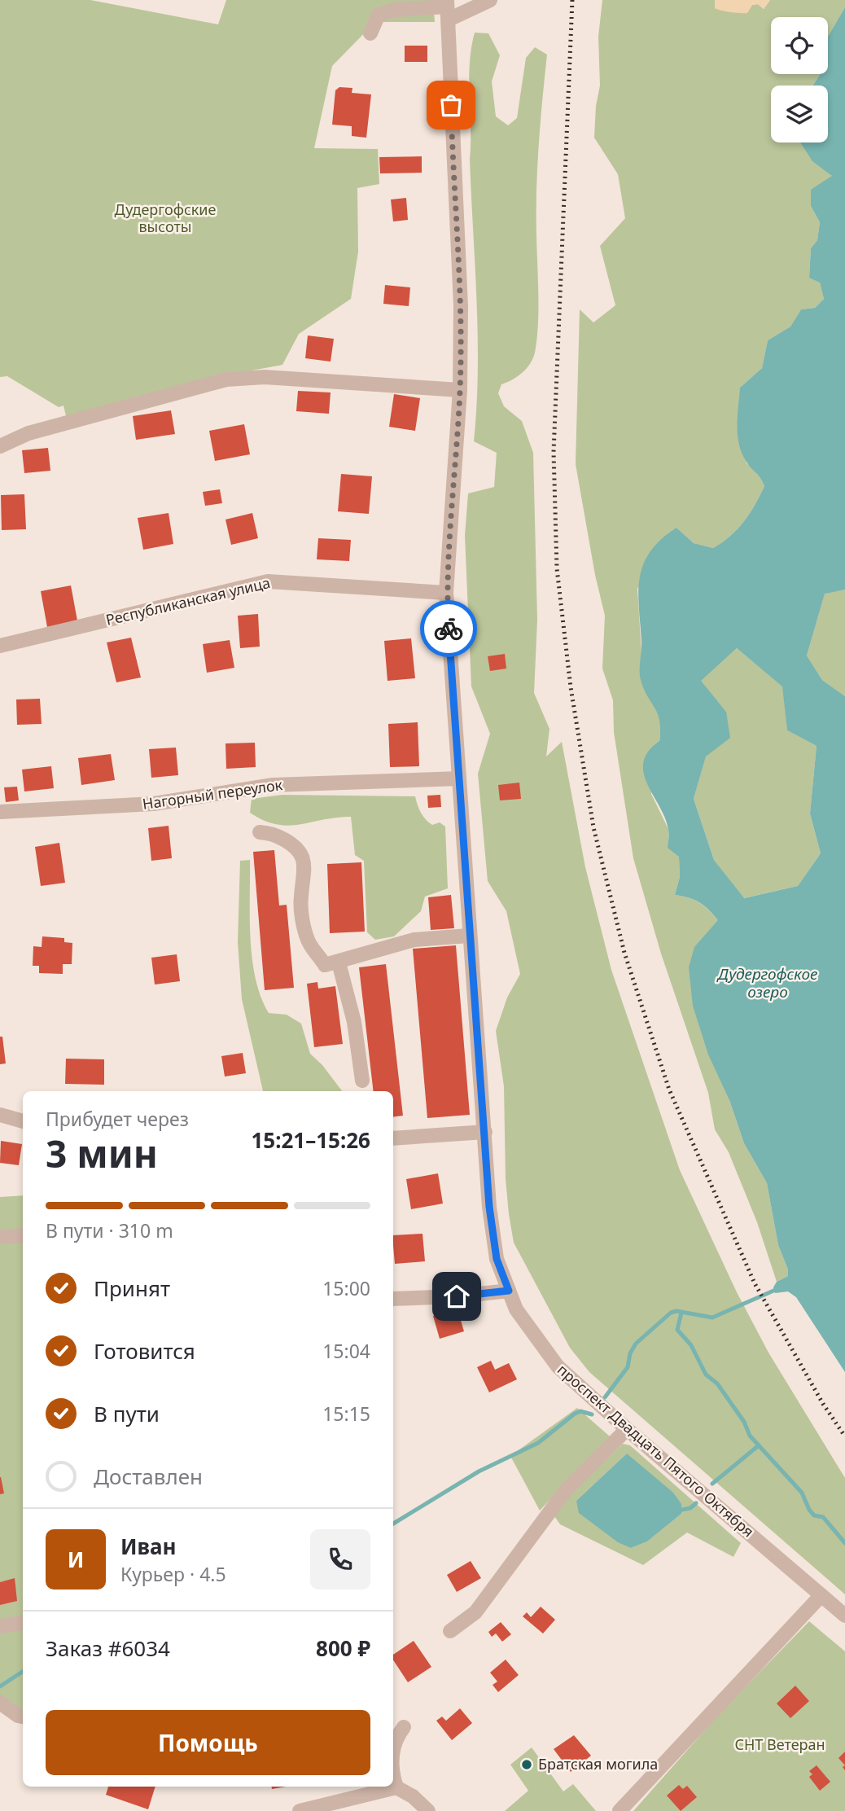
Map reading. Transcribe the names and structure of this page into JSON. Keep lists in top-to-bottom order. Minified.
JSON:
{"streets":{"street":["Республиканская улица","Нагорный переулок","проспект Двадцать Пятого Октября"]},"crossings":[["Республиканская улица","проспект Двадцать Пятого Октября"],["Нагорный переулок","проспект Двадцать Пятого Октября"]],"water":["Дудергофское озеро"],"parks":["Дудергофские высоты","СНТ Ветеран"],"places":["Братская могила"],"page":{"heading":["3 мин","Прибудет через","15:21–15:26"],"panel":["Иван","Курьер · 4.5","Заказ #6034","800 ₽"],"bar":"В пути · 310 m","list":[["Принят","15:00"],["Готовится","15:04"],["В пути","15:15"],"Доставлен"],"round":"И","buttons":"Помощь"}}
